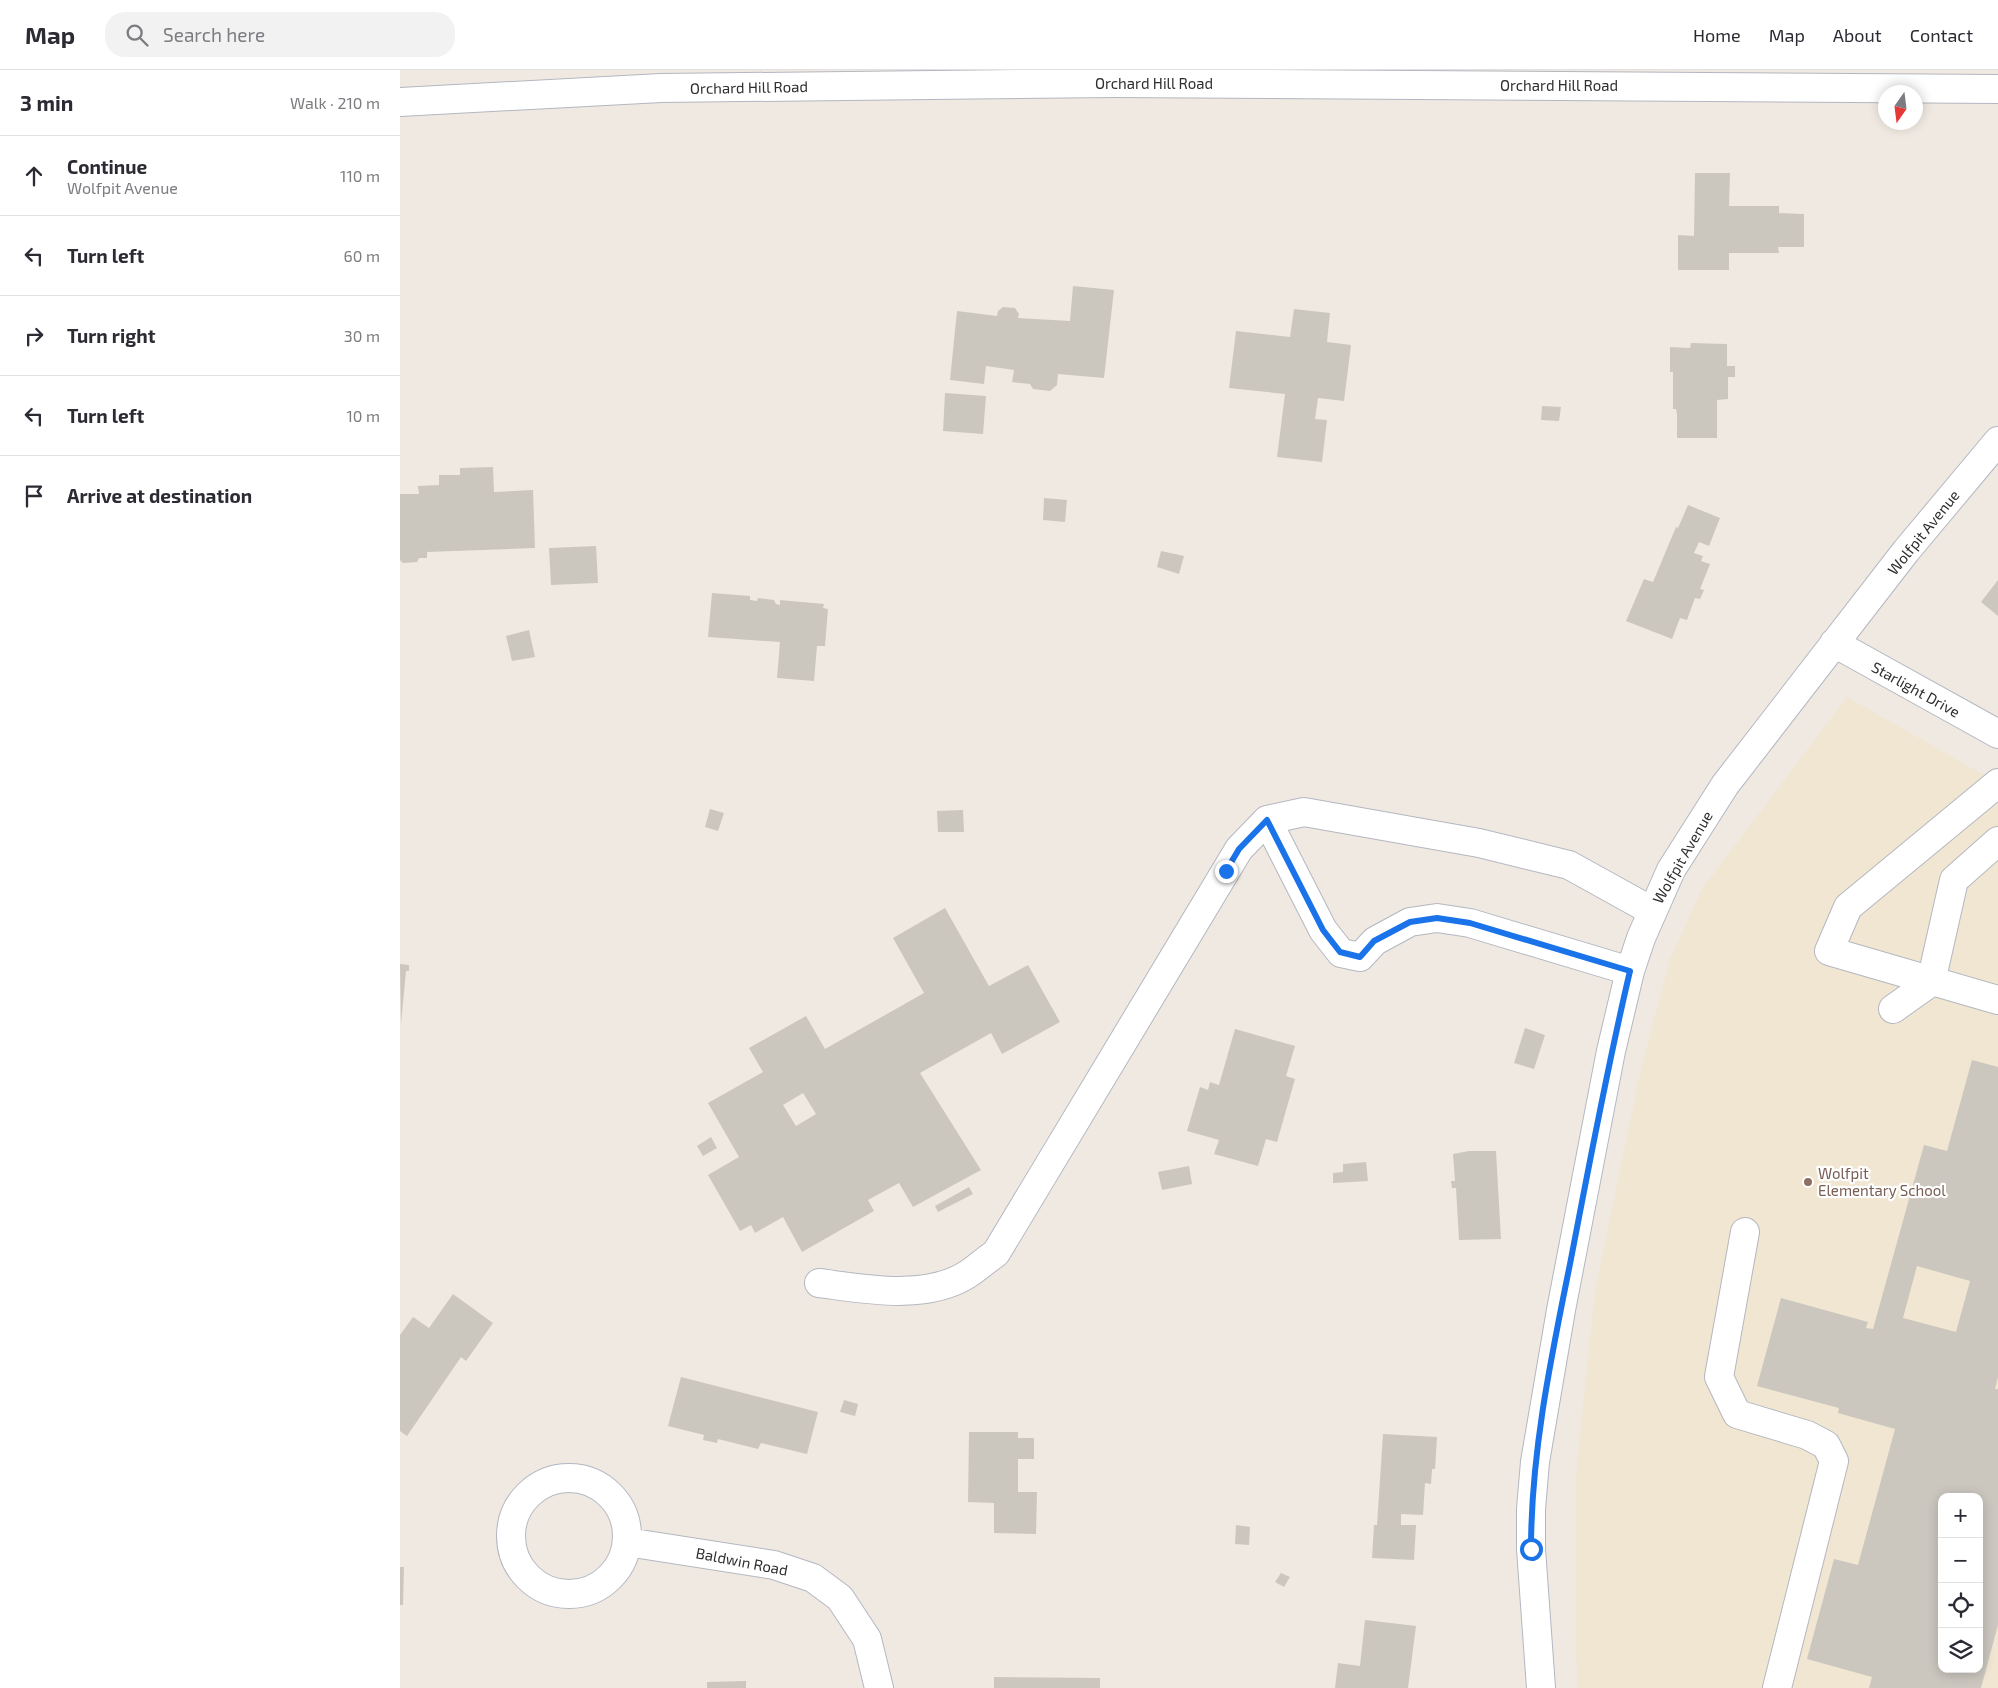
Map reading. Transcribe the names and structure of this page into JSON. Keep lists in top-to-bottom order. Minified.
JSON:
{"streets":{"street":["Orchard Hill Road","Wolfpit Avenue","Starlight Drive","Baldwin Road"]},"crossings":[["Wolfpit Avenue","Starlight Drive"]],"places":["Wolfpit Elementary School"],"north":"bottom","page":{"header":"Map","search":"Search here","nav":["Home","Map","About","Contact"],"heading":["3 min","Walk · 210 m"],"list":[["Continue","Wolfpit Avenue","110 m"],["Turn left","60 m"],["Turn right","30 m"],["Turn left","10 m"],"Arrive at destination"],"map_buttons":["+","−"]}}
